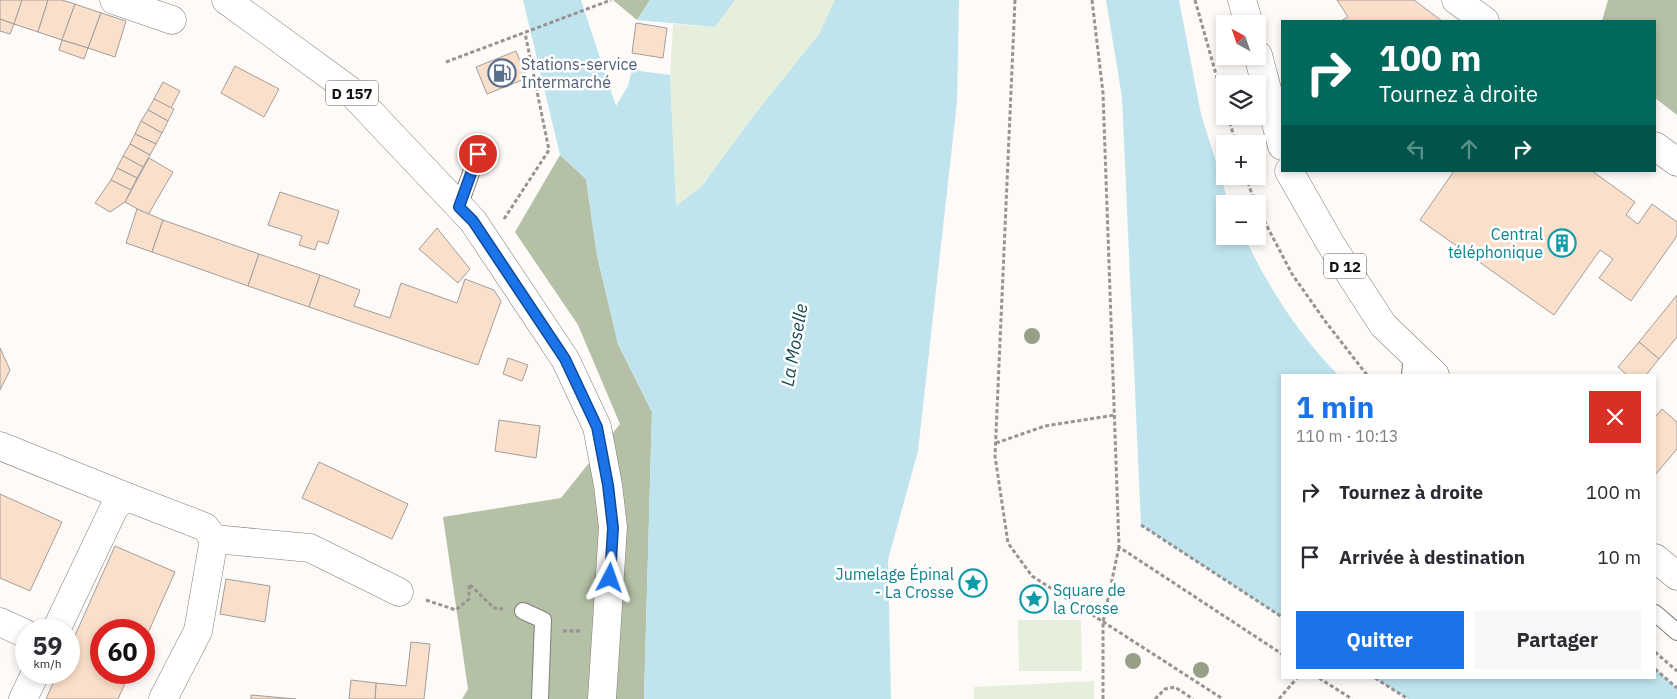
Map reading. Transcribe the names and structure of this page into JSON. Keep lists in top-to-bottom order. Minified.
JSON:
{"streets":{"main road":["D 157","D 12"]},"water":["La Moselle"],"places":{"fuel station":["Stations-service Intermarché"],"building":["Central téléphonique"],"place":["Jumelage Épinal - La Crosse","Square de la Crosse"]},"north":"top left","page":{"map_buttons":["+","−"],"turn":["100 m","Tournez à droite"],"heading":["1 min","110 m · 10:13"],"list":[{"name":"Tournez à droite","value":"100 m"},{"name":"Arrivée à destination","value":"10 m"}],"buttons":["Quitter","Partager"],"speed":"59 km/h","limit":"60"}}
